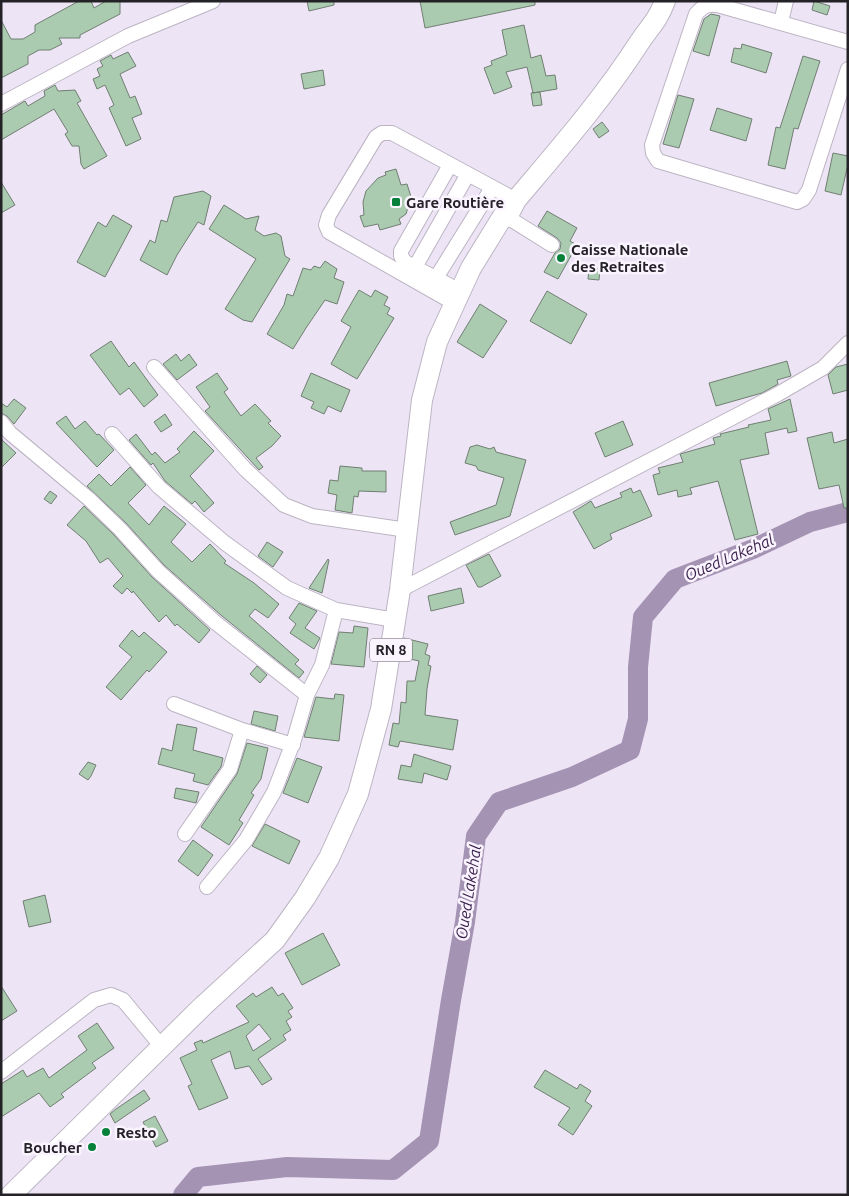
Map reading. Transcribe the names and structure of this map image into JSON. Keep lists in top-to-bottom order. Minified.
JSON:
{"streets":{"highway":["RN 8"]},"water":["Oued Lakehal"],"places":{"transit":["Gare Routière"],"other":["Caisse Nationale des Retraites","Resto","Boucher"]}}
